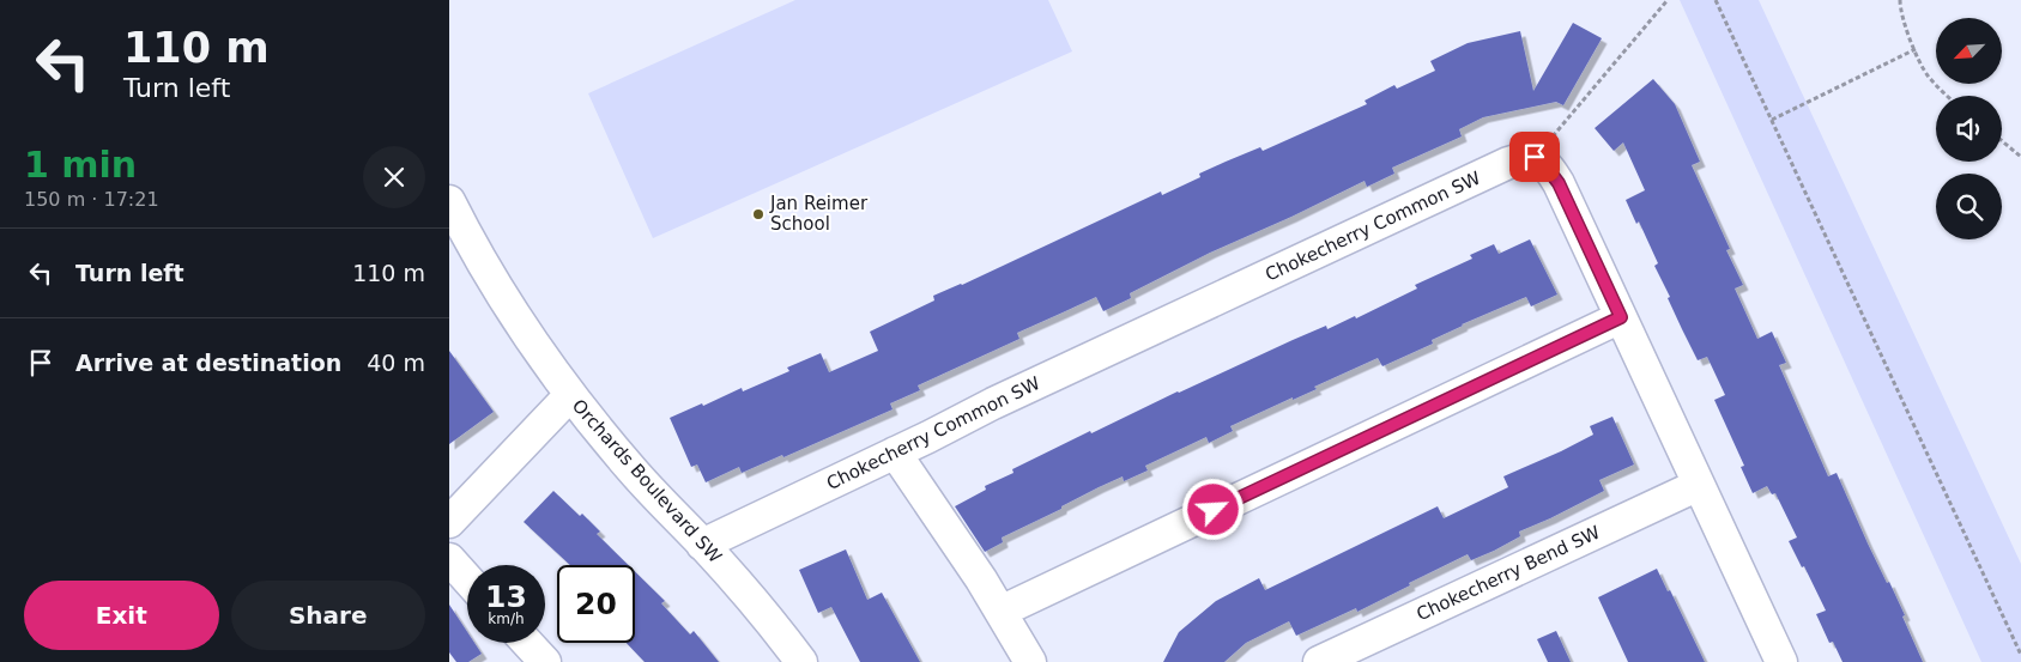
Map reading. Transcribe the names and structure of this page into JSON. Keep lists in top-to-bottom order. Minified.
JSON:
{"streets":{"street":["Chokecherry Common SW","Orchards Boulevard SW","Chokecherry Bend SW"]},"crossings":[["Chokecherry Common SW","Orchards Boulevard SW"]],"places":["Jan Reimer School"],"north":"bottom left","page":{"turn":["110 m","Turn left"],"heading":["1 min","150 m · 17:21"],"list":[{"name":"Turn left","value":"110 m"},{"name":"Arrive at destination","value":"40 m"}],"speed":"13 km/h","limit":"20","buttons":["Exit","Share"]}}
